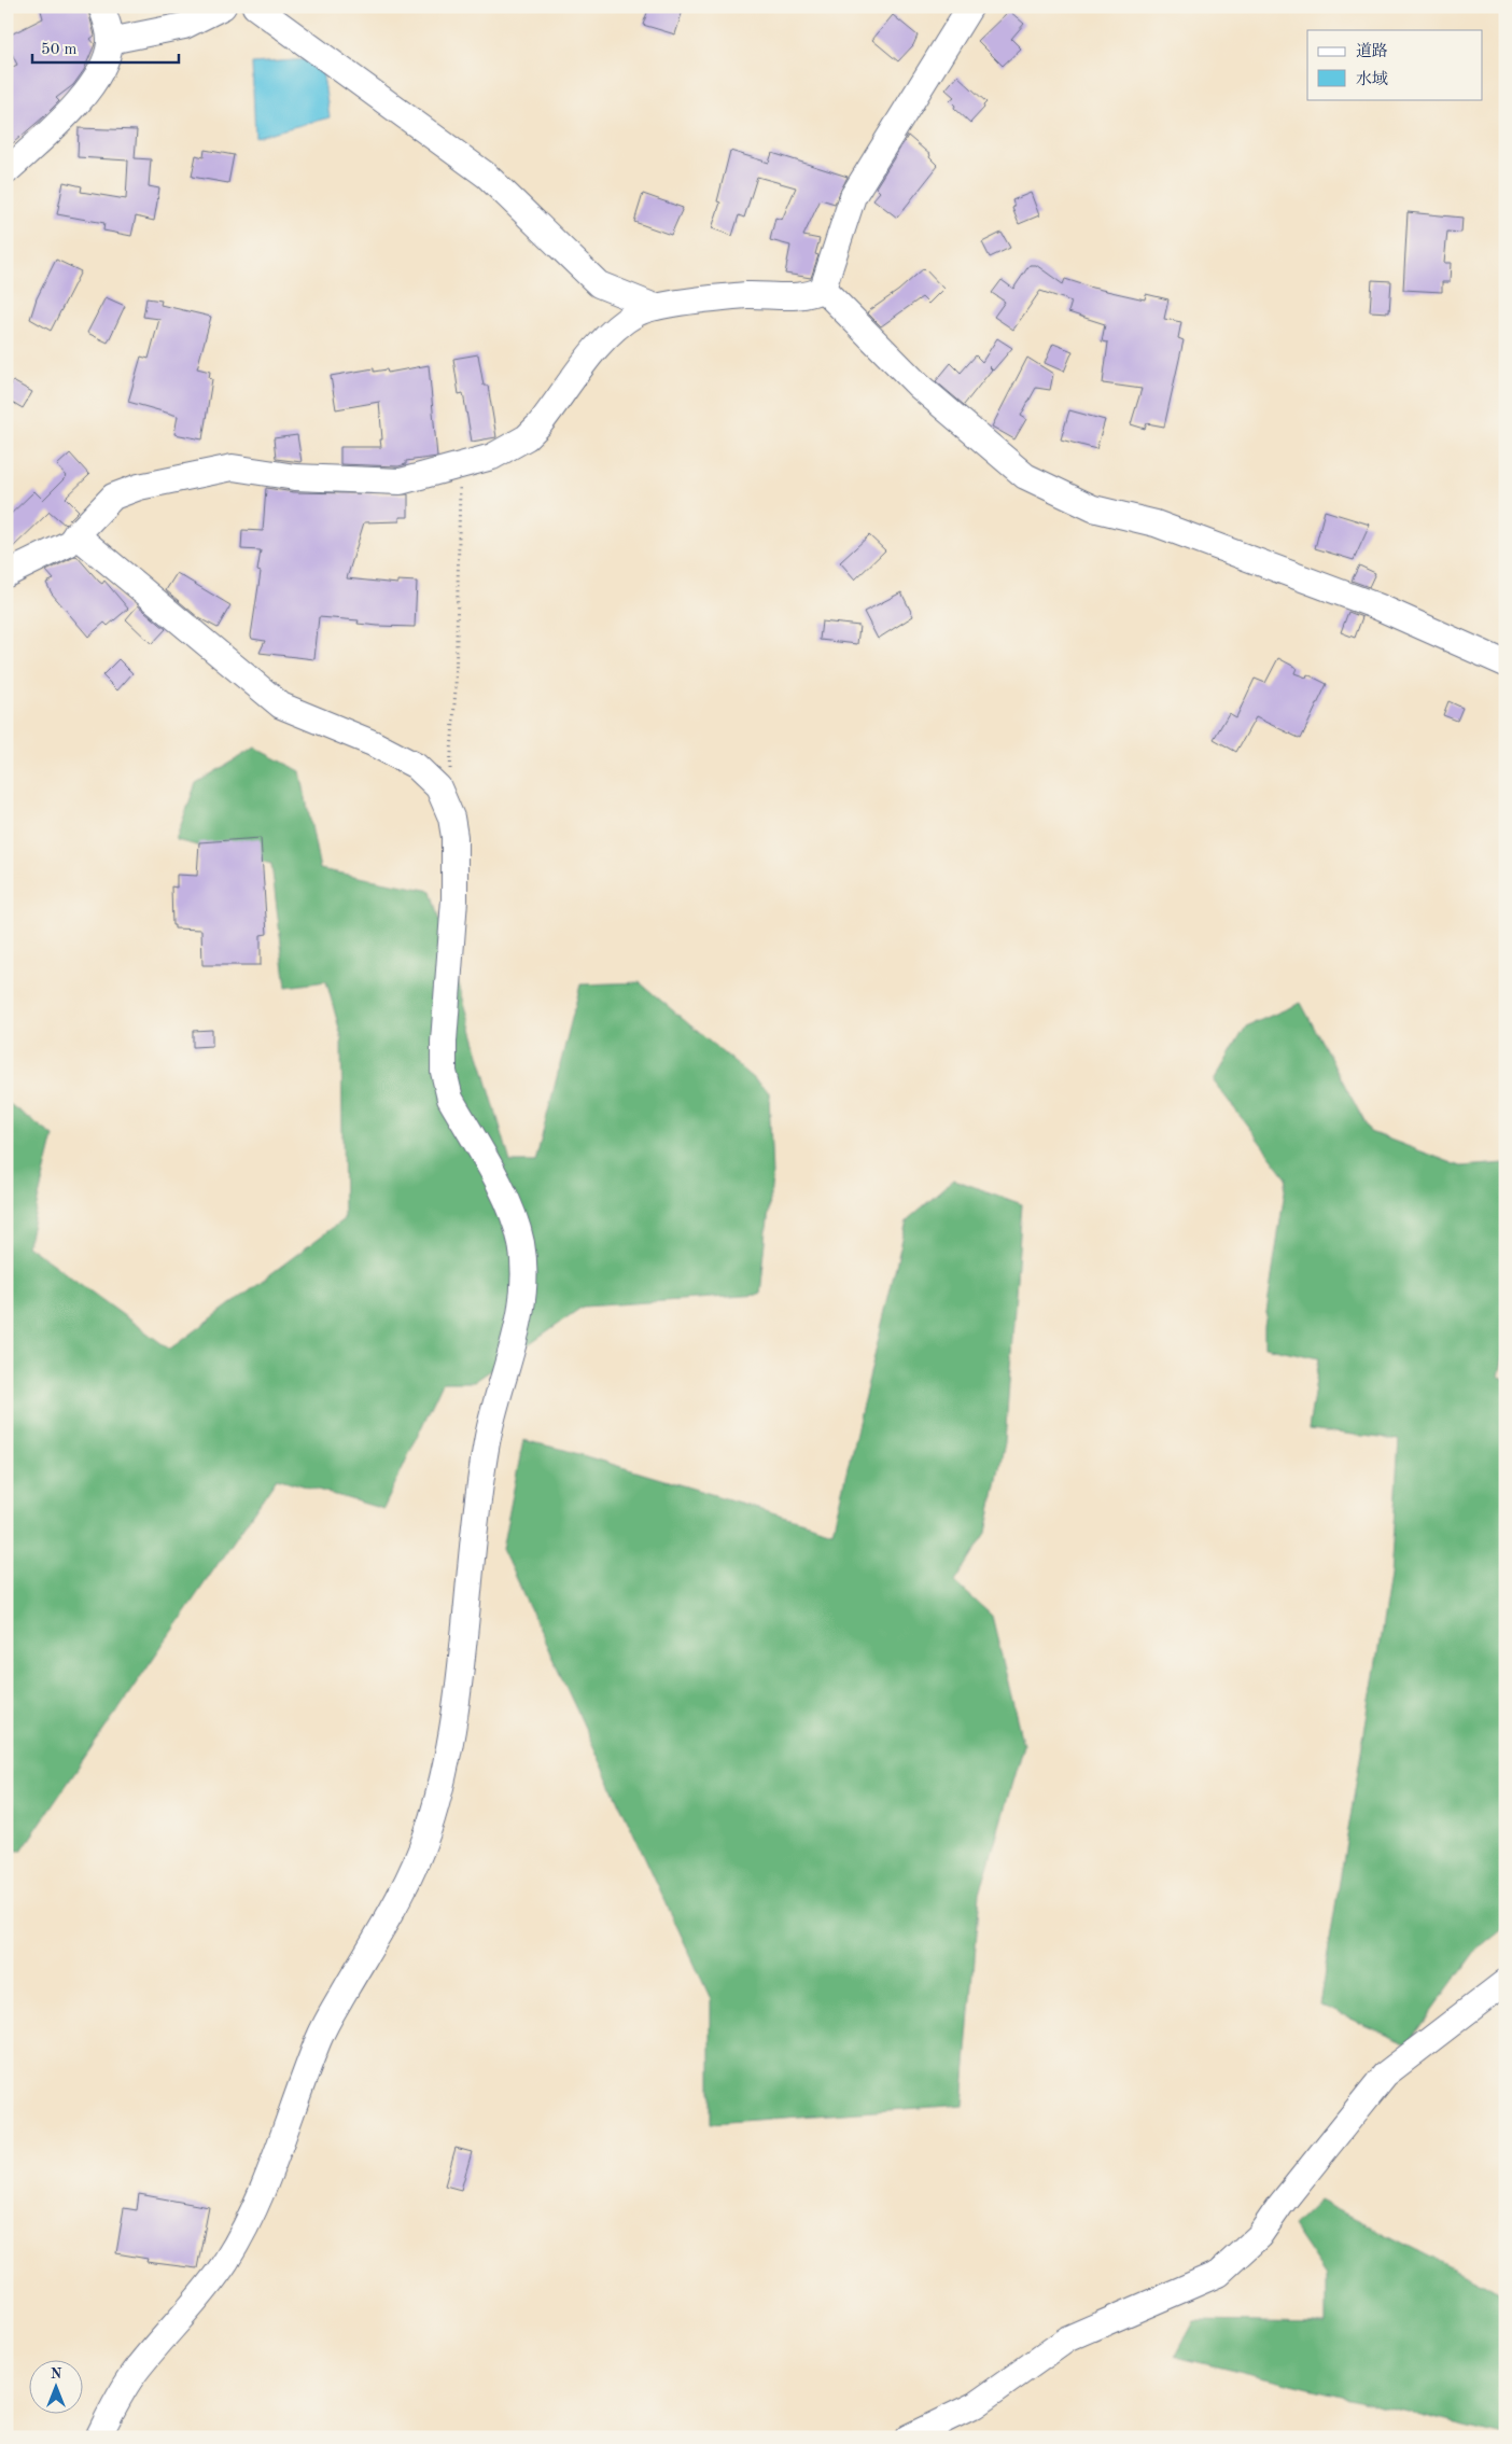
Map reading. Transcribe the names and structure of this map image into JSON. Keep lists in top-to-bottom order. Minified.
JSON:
{"legend":["道路","水域"],"scale_bar":"50 m","north":"top"}
